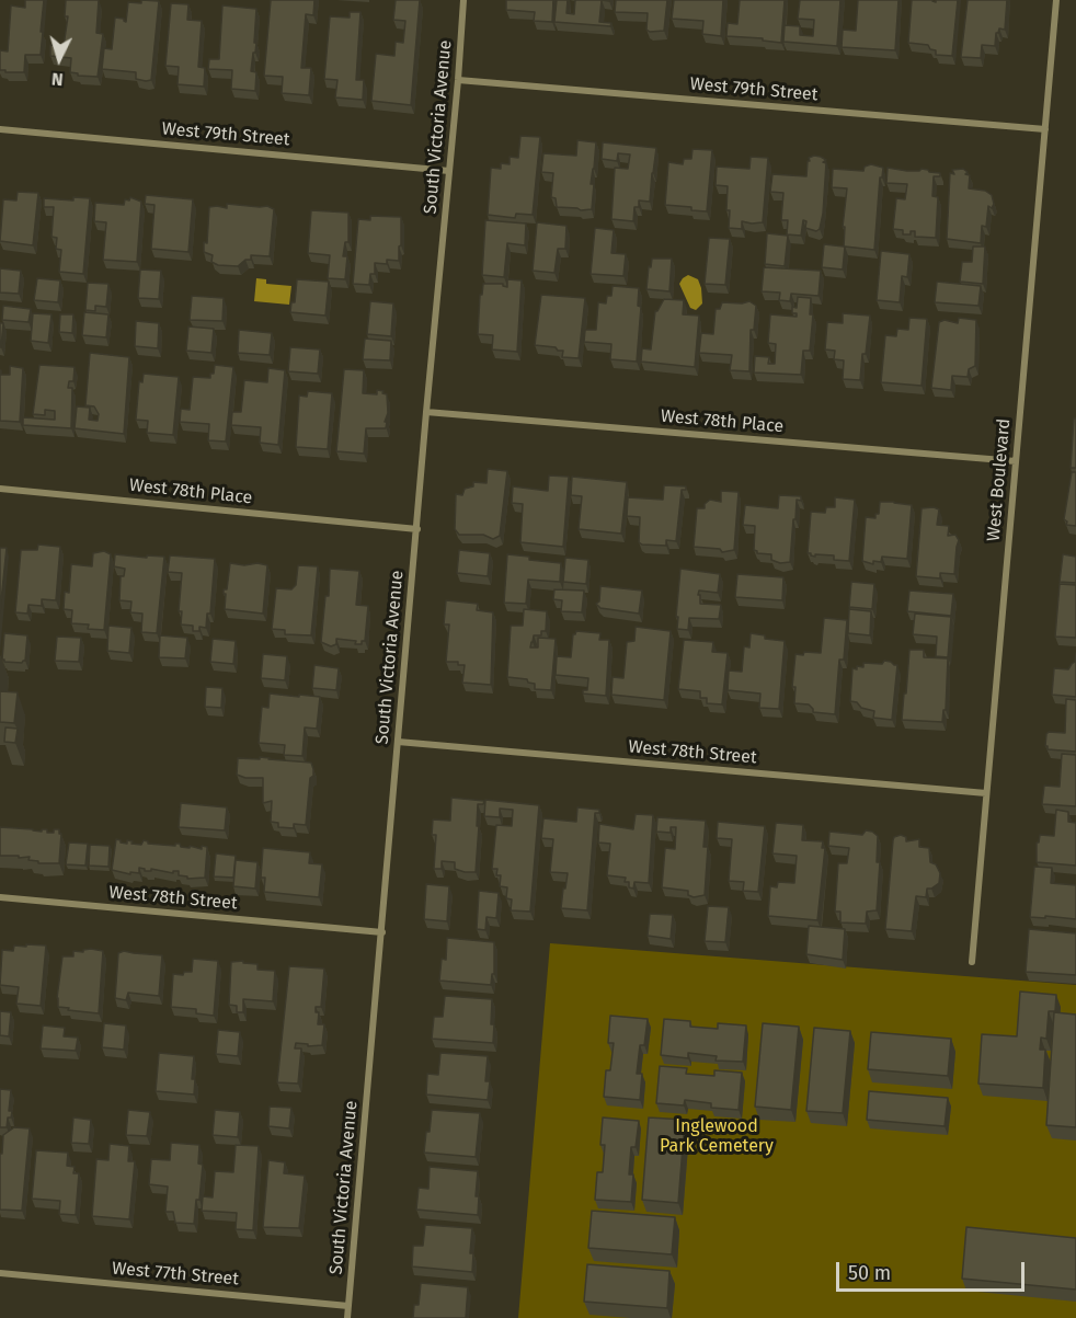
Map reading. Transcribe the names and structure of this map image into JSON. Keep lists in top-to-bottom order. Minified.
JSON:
{"streets":{"street":["West 79th Street","South Victoria Avenue","West 78th Place","West Boulevard","West 78th Street","West 77th Street"]},"crossings":[["West 79th Street","South Victoria Avenue"],["West 79th Street","West Boulevard"],["South Victoria Avenue","West 78th Place"],["South Victoria Avenue","West 78th Street"],["South Victoria Avenue","West 77th Street"],["West 78th Place","West Boulevard"],["West Boulevard","West 78th Street"]],"parks":["Inglewood Park Cemetery"],"scale_bar":"50 m","north":"bottom"}
